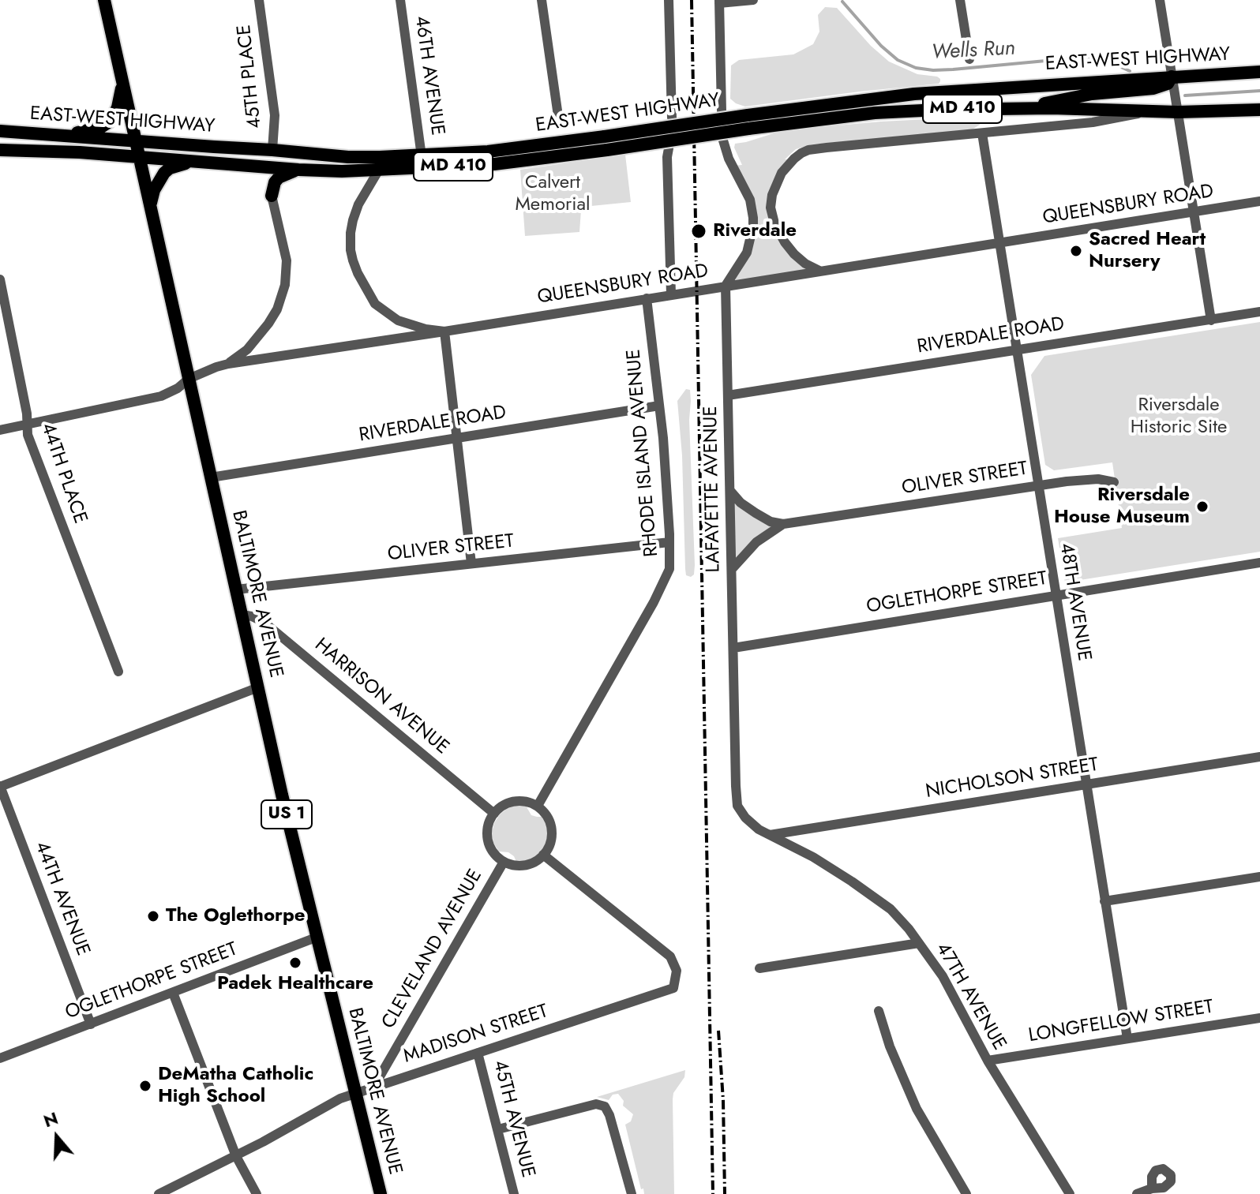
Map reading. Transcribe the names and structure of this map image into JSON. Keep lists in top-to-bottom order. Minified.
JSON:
{"streets":{"main road":["EAST-WEST HIGHWAY","MD 410","BALTIMORE AVENUE","US 1"],"street":["46TH AVENUE","45TH PLACE","QUEENSBURY ROAD","RIVERDALE ROAD","RHODE ISLAND AVENUE","44TH PLACE","OLIVER STREET","LAFAYETTE AVENUE","OGLETHORPE STREET","48TH AVENUE","HARRISON AVENUE","NICHOLSON STREET","44TH AVENUE","CLEVELAND AVENUE","47TH AVENUE","LONGFELLOW STREET","MADISON STREET","45TH AVENUE"]},"crossings":[["EAST-WEST HIGHWAY","46TH AVENUE"],["EAST-WEST HIGHWAY","45TH PLACE"],["EAST-WEST HIGHWAY","BALTIMORE AVENUE"],["QUEENSBURY ROAD","RHODE ISLAND AVENUE"],["QUEENSBURY ROAD","44TH PLACE"],["QUEENSBURY ROAD","LAFAYETTE AVENUE"],["QUEENSBURY ROAD","BALTIMORE AVENUE"],["QUEENSBURY ROAD","48TH AVENUE"],["RIVERDALE ROAD","RHODE ISLAND AVENUE"],["RIVERDALE ROAD","LAFAYETTE AVENUE"],["RIVERDALE ROAD","BALTIMORE AVENUE"],["RIVERDALE ROAD","48TH AVENUE"],["RHODE ISLAND AVENUE","OLIVER STREET"],["RHODE ISLAND AVENUE","HARRISON AVENUE"],["RHODE ISLAND AVENUE","CLEVELAND AVENUE"],["RHODE ISLAND AVENUE","MADISON STREET"],["OLIVER STREET","LAFAYETTE AVENUE"],["OLIVER STREET","BALTIMORE AVENUE"],["OLIVER STREET","48TH AVENUE"],["LAFAYETTE AVENUE","OGLETHORPE STREET"],["LAFAYETTE AVENUE","NICHOLSON STREET"],["LAFAYETTE AVENUE","47TH AVENUE"],["OGLETHORPE STREET","BALTIMORE AVENUE"],["OGLETHORPE STREET","48TH AVENUE"],["OGLETHORPE STREET","44TH AVENUE"],["BALTIMORE AVENUE","HARRISON AVENUE"],["BALTIMORE AVENUE","MADISON STREET"],["48TH AVENUE","NICHOLSON STREET"],["48TH AVENUE","LONGFELLOW STREET"],["HARRISON AVENUE","CLEVELAND AVENUE"],["HARRISON AVENUE","MADISON STREET"],["NICHOLSON STREET","47TH AVENUE"],["CLEVELAND AVENUE","MADISON STREET"],["47TH AVENUE","LONGFELLOW STREET"],["MADISON STREET","45TH AVENUE"]],"water":["Wells Run"],"parks":["Calvert Memorial","Riversdale Historic Site"],"places":["Riverdale","Sacred Heart Nursery","Riversdale House Museum","The Oglethorpe","Padek Healthcare","DeMatha Catholic High School"],"north":"top"}
